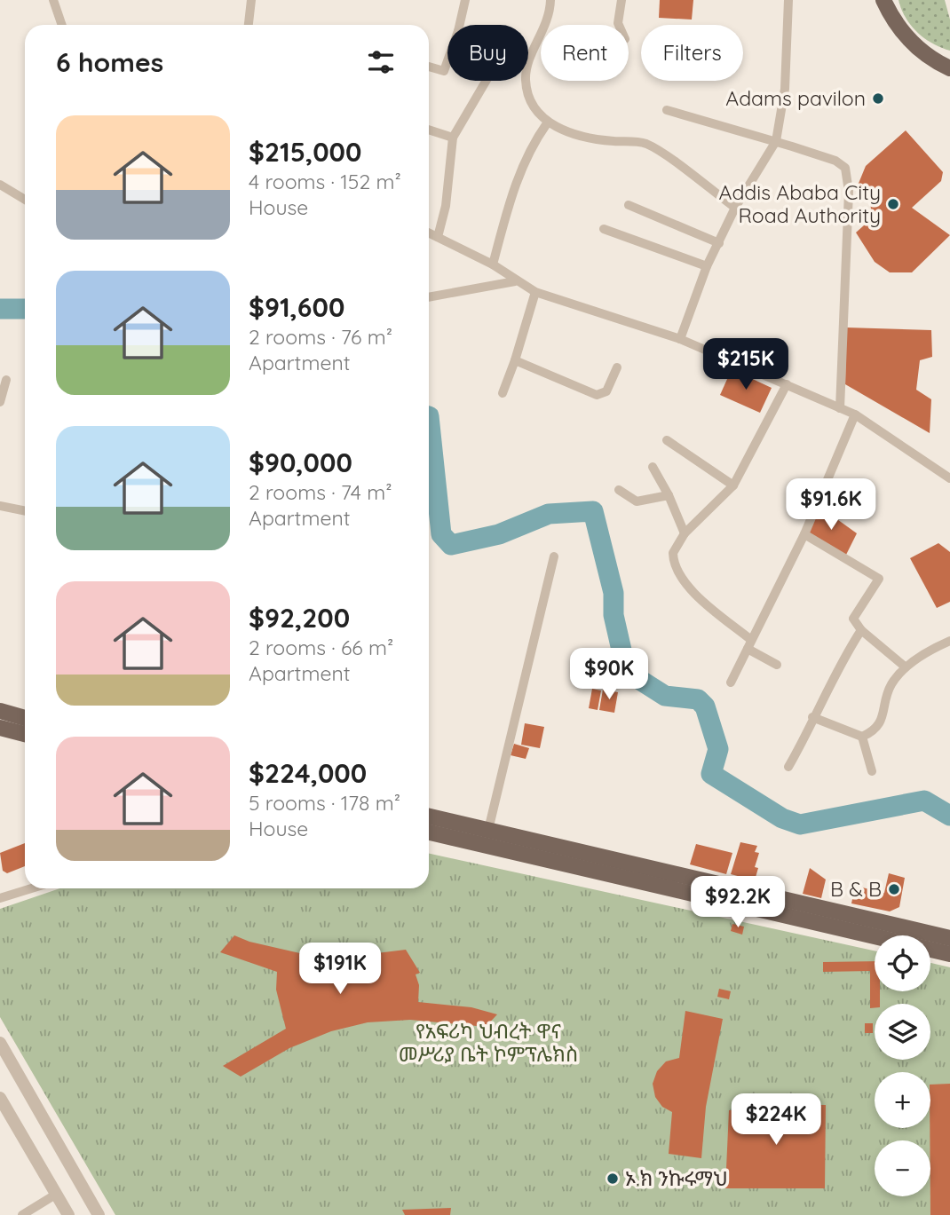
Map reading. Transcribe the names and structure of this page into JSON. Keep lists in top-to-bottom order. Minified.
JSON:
{"parks":["የአፍሪካ ህብረት ዋና መሥሪያ ቤት ኮምፕሌክስ"],"places":["Adams pavilon","Addis Ababa City Road Authority","B & B","ኦ.ክ ንኩሩማህ"],"page":{"chip":["Buy","Rent","Filters"],"heading":"6 homes","list":[{"name":"$215,000","note":"4 rooms · 152 m² · House"},{"name":"$91,600","note":"2 rooms · 76 m² · Apartment"},{"name":"$90,000","note":"2 rooms · 74 m² · Apartment"},{"name":"$92,200","note":"2 rooms · 66 m² · Apartment"},{"name":"$224,000","note":"5 rooms · 178 m² · House"}],"price":["$215K","$91.6K","$90K","$92.2K","$191K","$224K"],"map_buttons":["+","−"]}}
